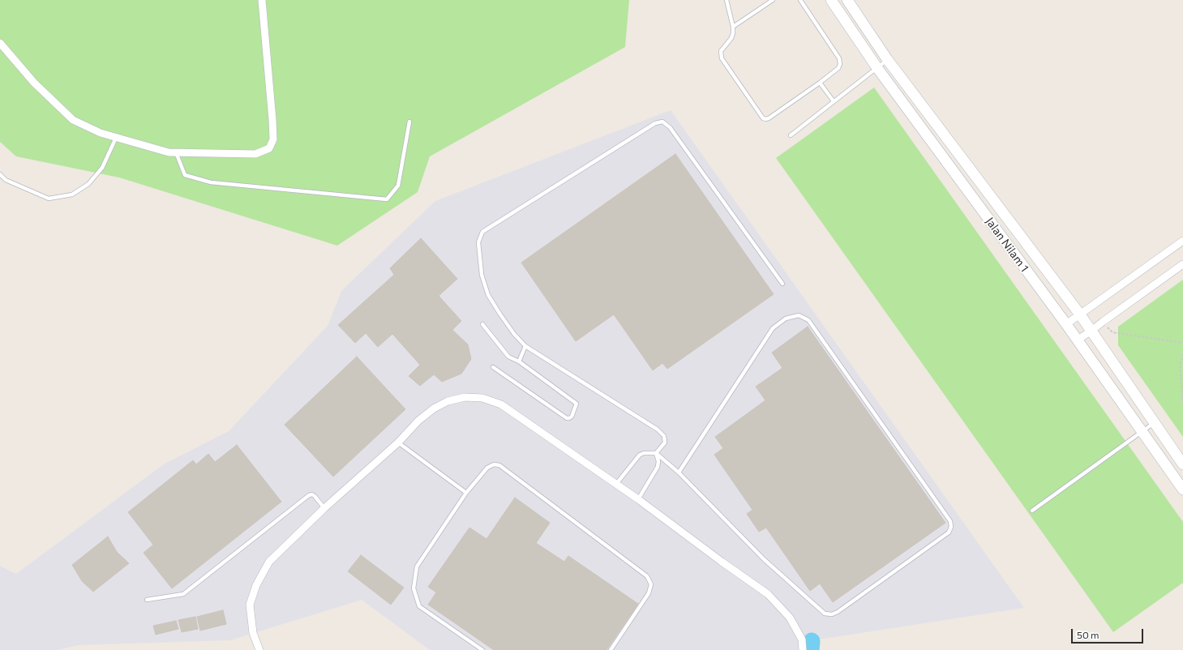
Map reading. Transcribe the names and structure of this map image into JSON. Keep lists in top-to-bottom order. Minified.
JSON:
{"streets":{"main road":["Jalan Nilam 1"]},"scale_bar":"50 m"}
